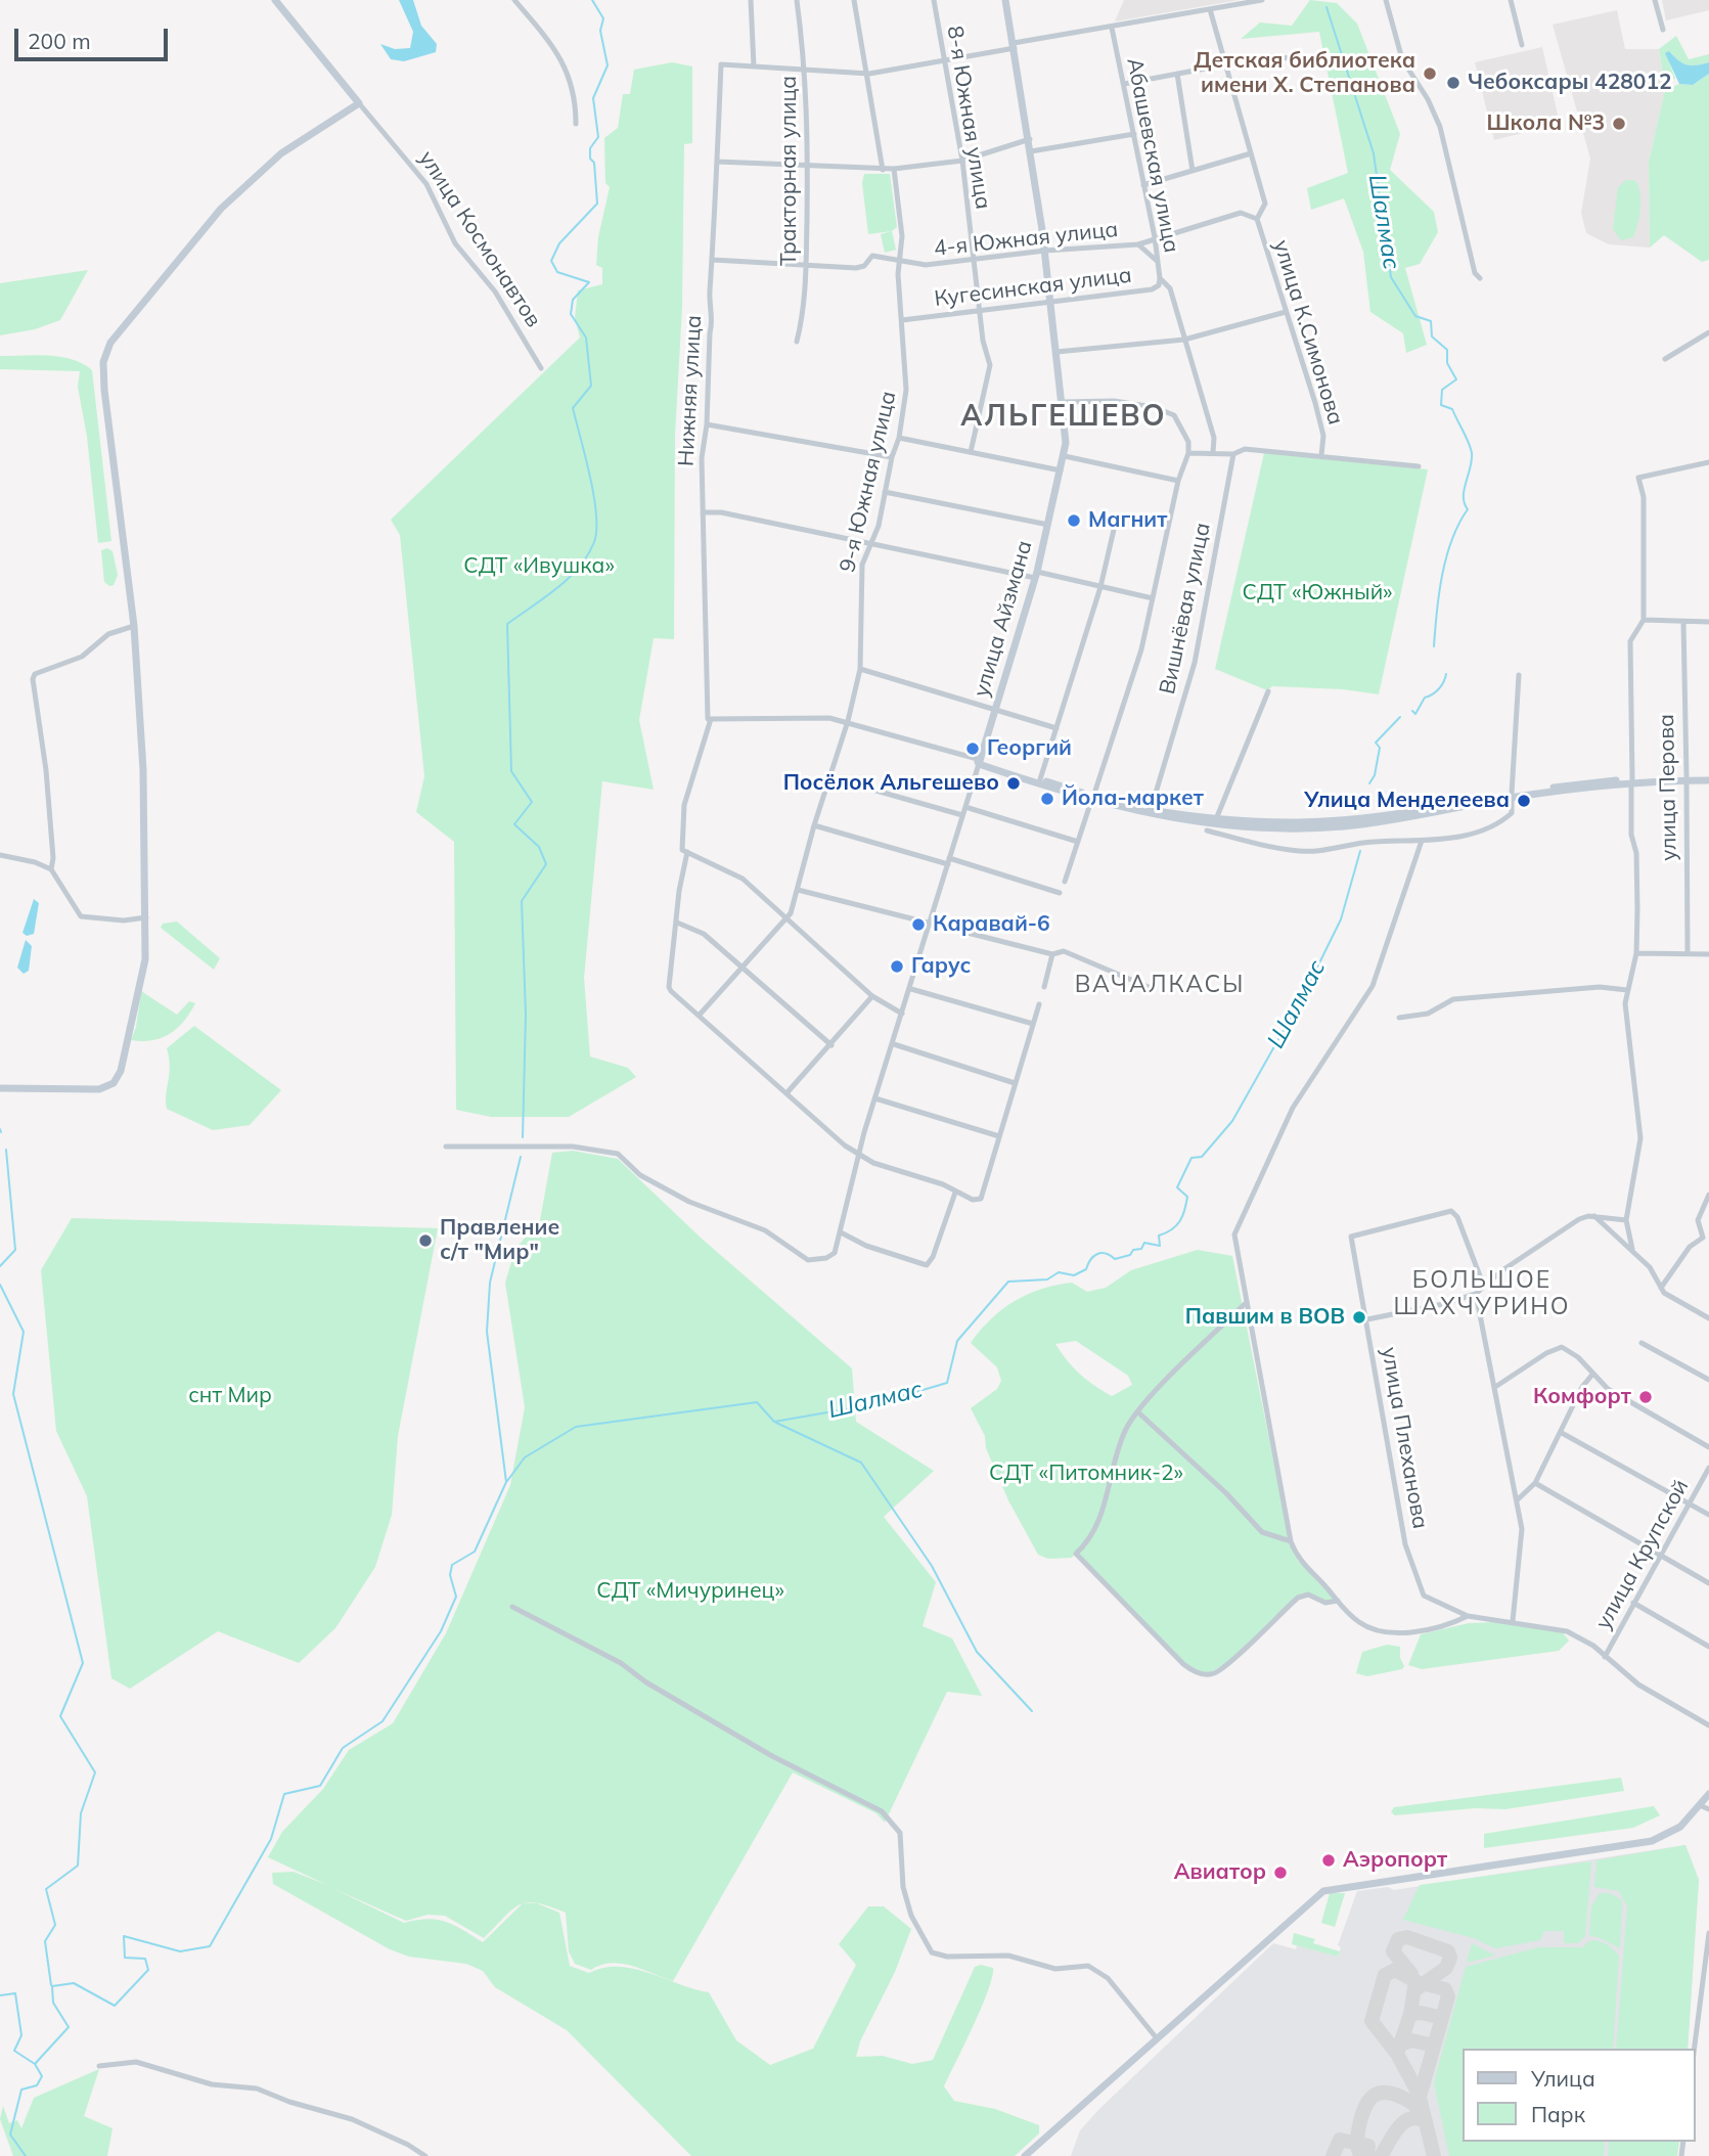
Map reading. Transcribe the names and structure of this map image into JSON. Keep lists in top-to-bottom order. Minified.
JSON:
{"streets":{"street":["8-я Южная улица","Абашевская улица","Тракторная улица","улица Космонавтов","4-я Южная улица","Кугесинская улица","улица К.Симонова","Нижняя улица","9-я Южная улица","Вишнёвая улица","улица Айзмана","улица Перова","улица Плеханова","улица Крупской"]},"crossings":[["8-я Южная улица","4-я Южная улица"],["8-я Южная улица","Кугесинская улица"],["Абашевская улица","4-я Южная улица"],["Абашевская улица","Кугесинская улица"],["Тракторная улица","4-я Южная улица"],["4-я Южная улица","улица К.Симонова"],["4-я Южная улица","Нижняя улица"],["4-я Южная улица","9-я Южная улица"],["4-я Южная улица","улица Айзмана"],["Кугесинская улица","9-я Южная улица"],["Кугесинская улица","улица Айзмана"],["Нижняя улица","9-я Южная улица"]],"districts":["АЛЬГЕШЕВО","ВАЧАЛКАСЫ","БОЛЬШОЕ ШАХЧУРИНО"],"water":["Шалмас"],"parks":["СДТ «Ивушка»","СДТ «Южный»","снт Мир","СДТ «Питомник-2»","СДТ «Мичуринец»"],"places":["Детская библиотека имени Х. Степанова","Чебоксары 428012","Школа №3","Магнит","Георгий","Посёлок Альгешево","Йола-маркет","Улица Менделеева","Каравай-6","Гарус","Правление с/т \"Мир\"","Павшим в ВОВ","Комфорт","Аэропорт","Авиатор"],"legend":["Улица","Парк"],"scale_bar":"200 m"}
